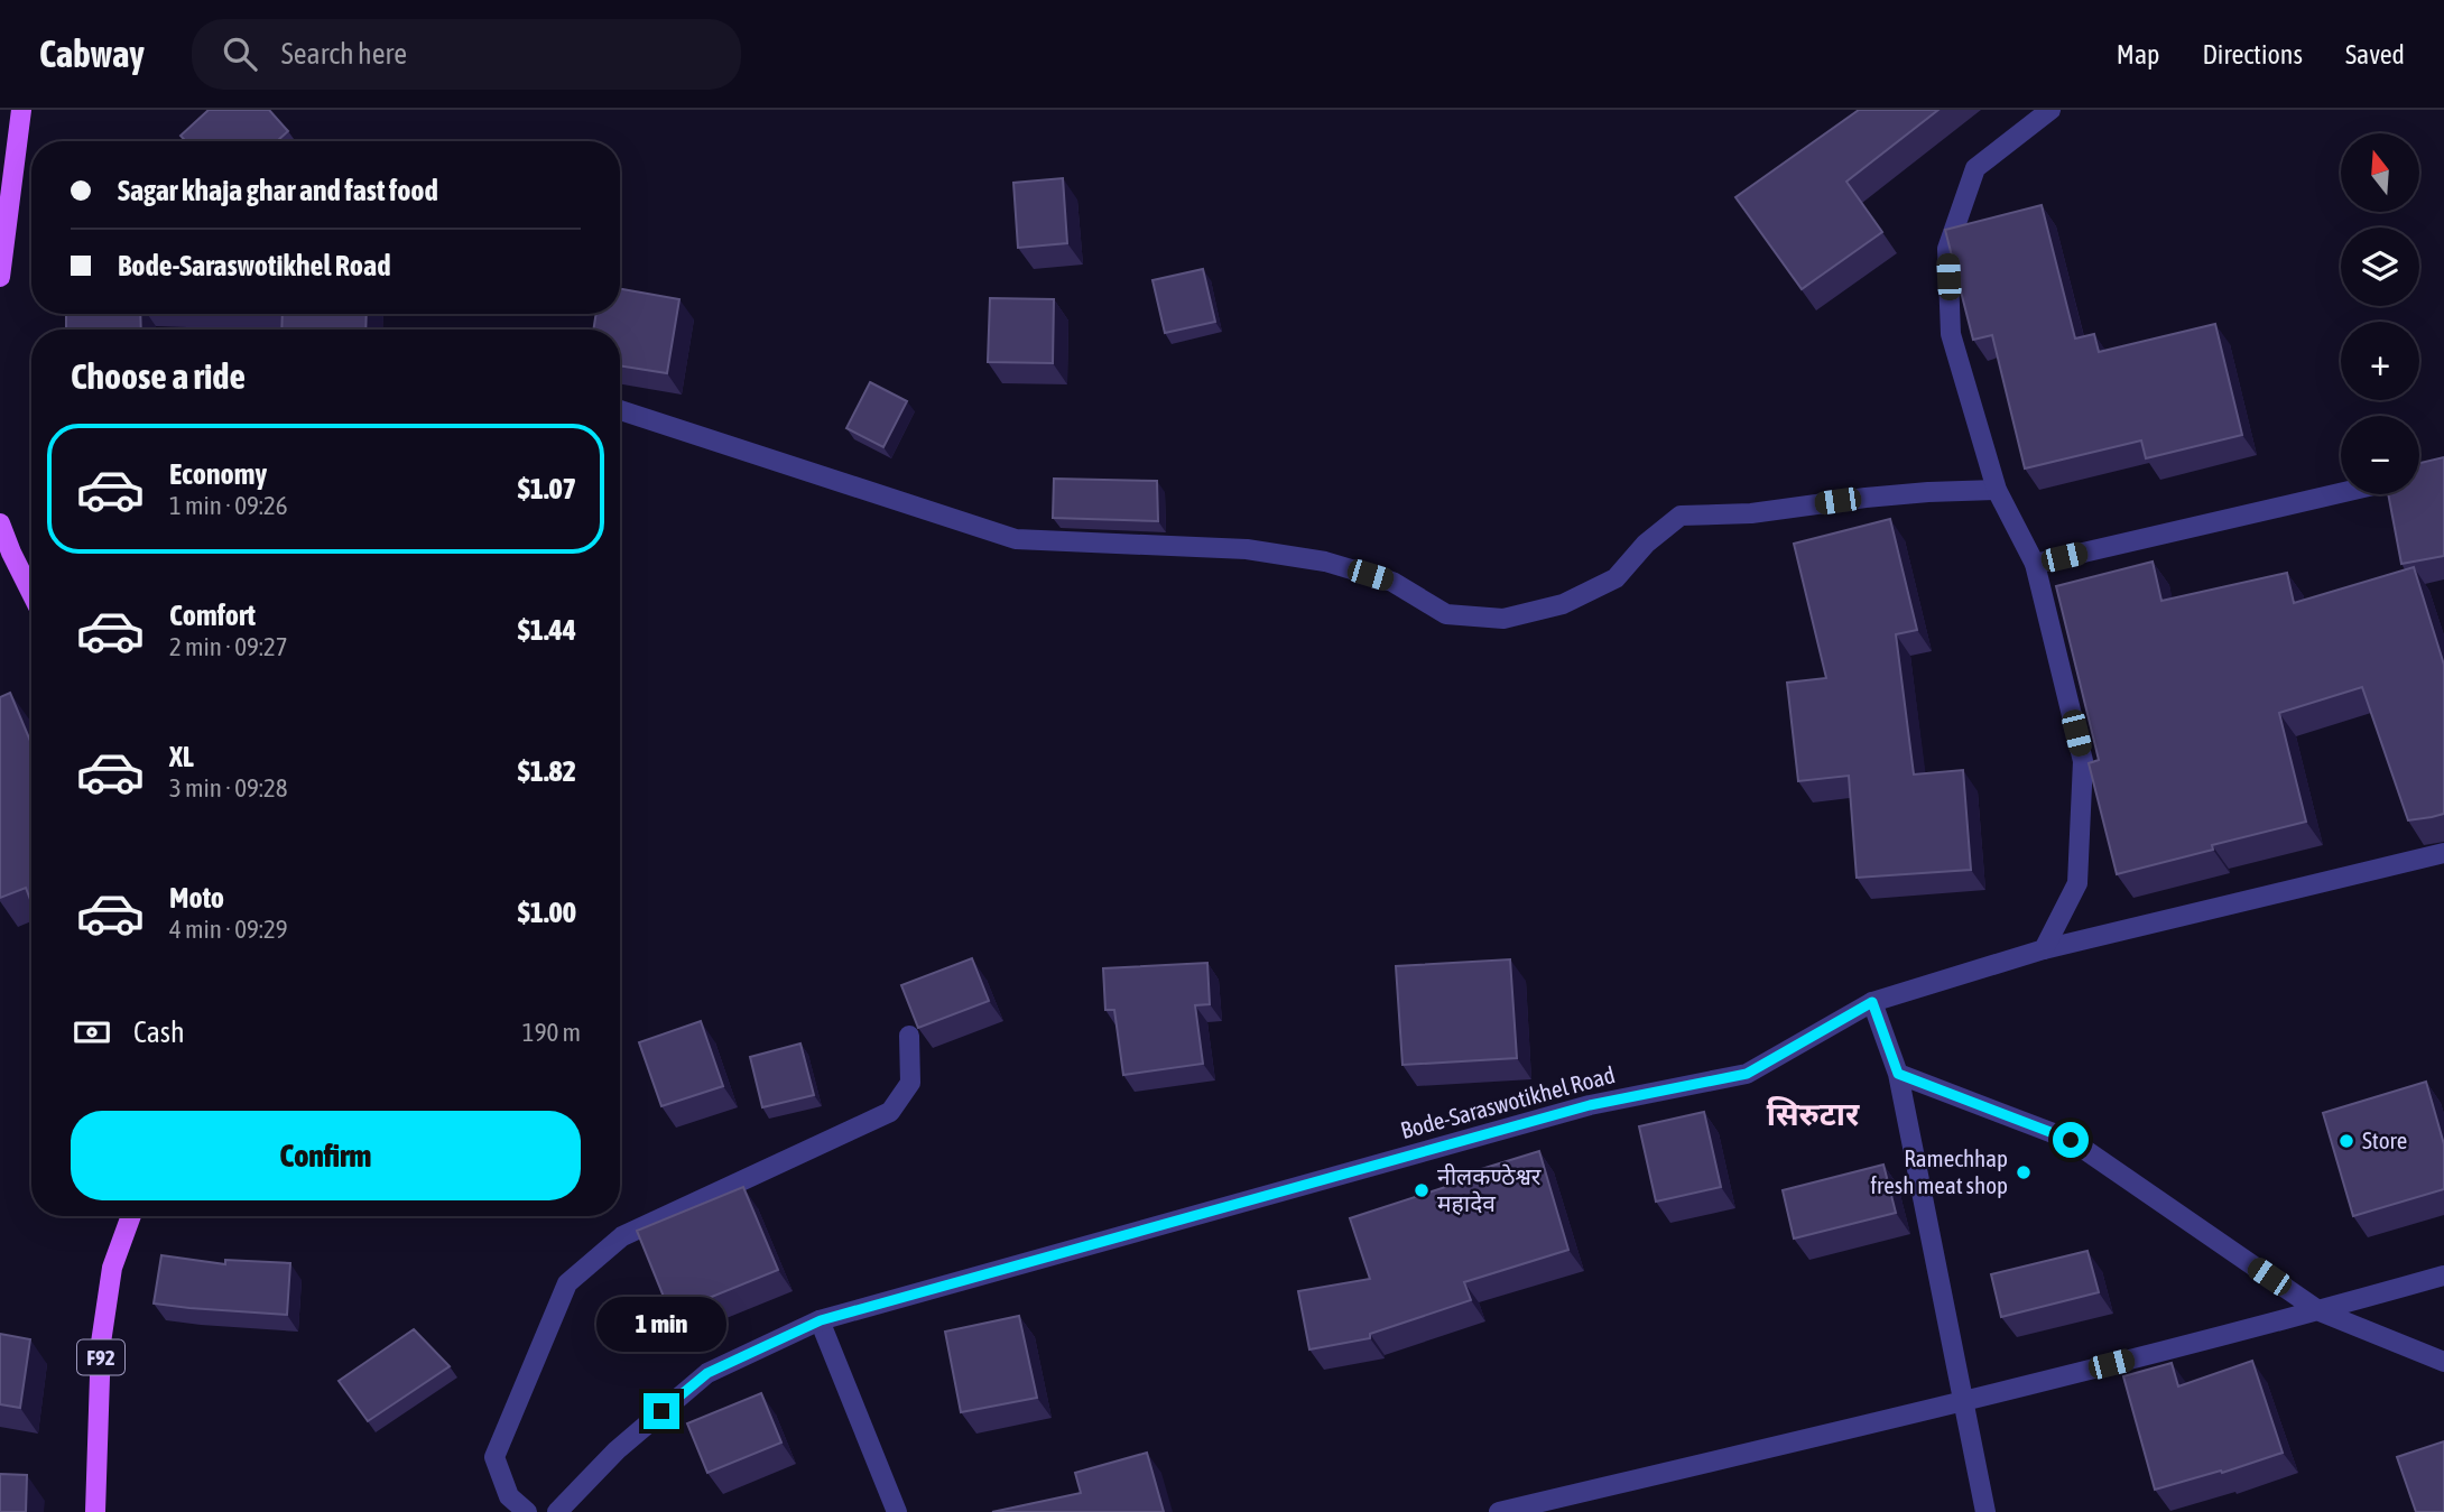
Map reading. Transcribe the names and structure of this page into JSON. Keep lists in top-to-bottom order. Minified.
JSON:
{"streets":{"main road":["F92"],"street":["Bode-Saraswotikhel Road"]},"districts":["सिरुटार"],"places":["Store","Ramechhap fresh meat shop","नीलकण्ठेश्वर महादेव"],"north":"top","page":{"header":"Cabway","search":"Search here","nav":["Map","Directions","Saved"],"map_buttons":["+","−"],"banner":["Sagar khaja ghar and fast food","Bode-Saraswotikhel Road"],"heading":"Choose a ride","list":[{"name":"Economy","note":"1 min · 09:26","value":"$1.07"},{"name":"Comfort","note":"2 min · 09:27","value":"$1.44"},{"name":"XL","note":"3 min · 09:28","value":"$1.82"},{"name":"Moto","note":"4 min · 09:29","value":"$1.00"}],"pay":["Cash","190 m"],"buttons":"Confirm","bubble":"1 min"}}
